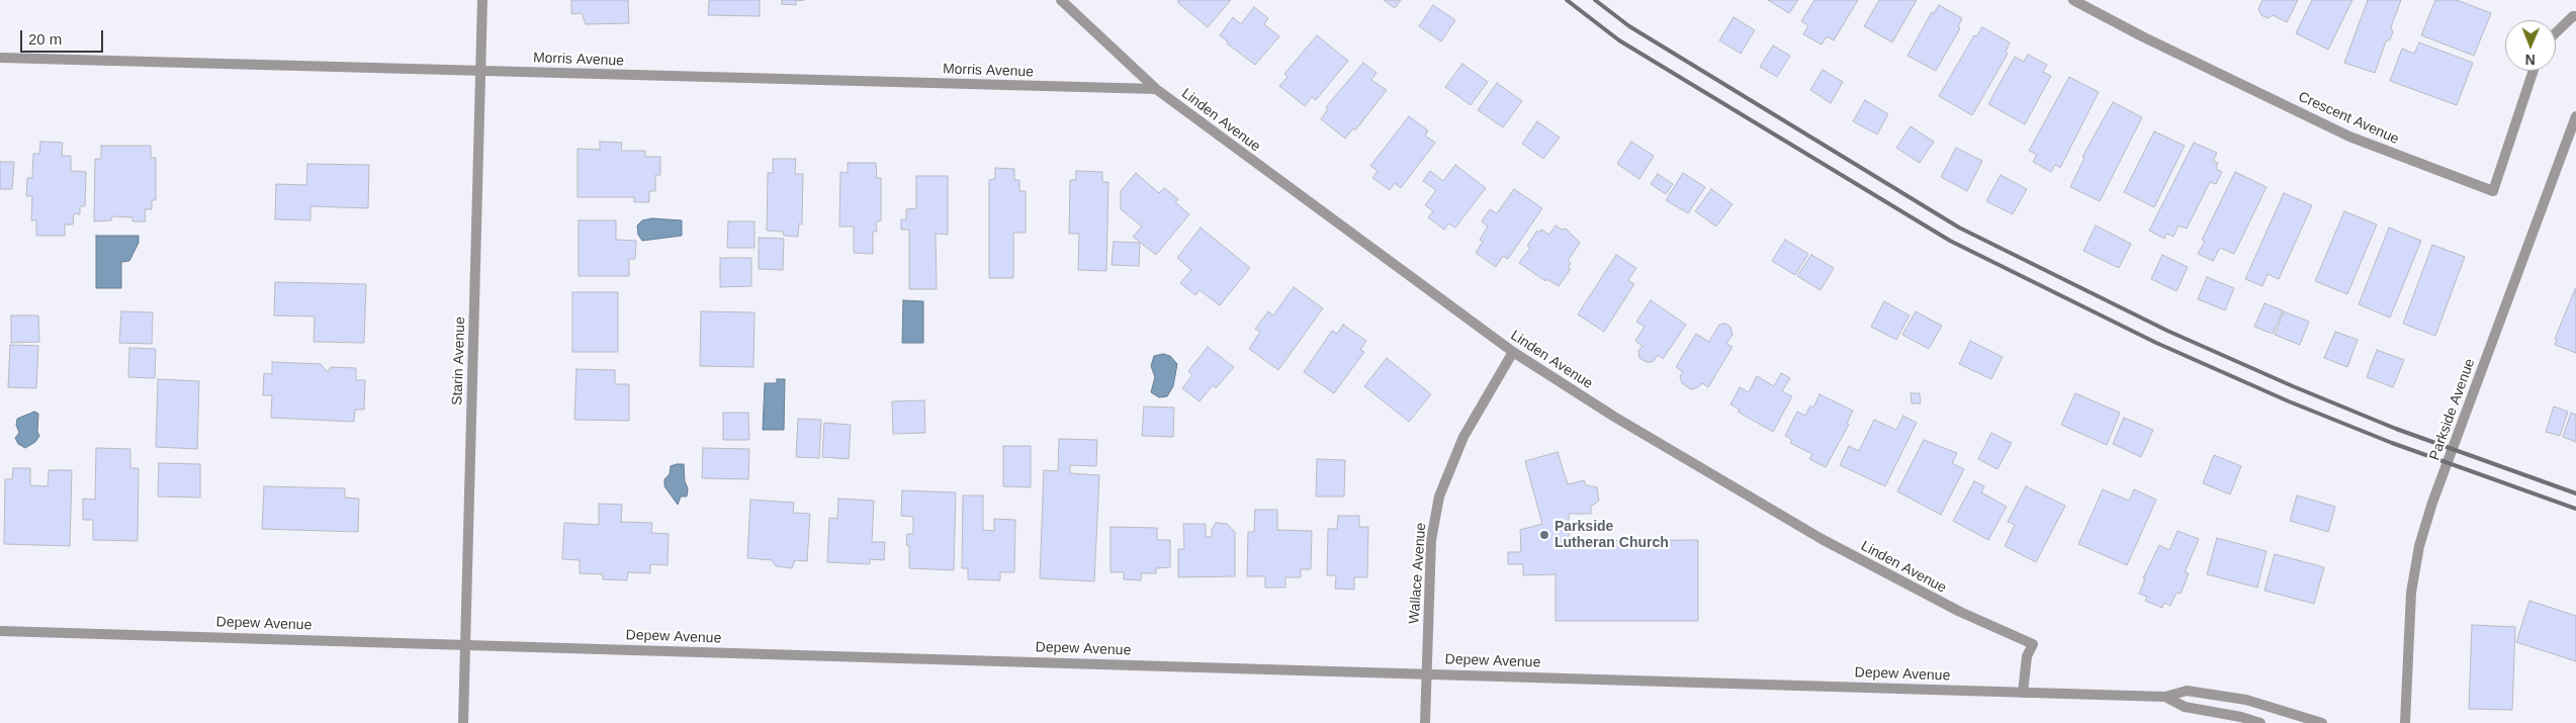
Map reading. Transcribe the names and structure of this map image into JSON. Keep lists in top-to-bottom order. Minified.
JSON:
{"streets":{"street":["Morris Avenue","Crescent Avenue","Linden Avenue","Starin Avenue","Parkside Avenue","Wallace Avenue","Depew Avenue"]},"crossings":[["Morris Avenue","Linden Avenue"],["Morris Avenue","Starin Avenue"],["Linden Avenue","Wallace Avenue"],["Linden Avenue","Depew Avenue"],["Starin Avenue","Depew Avenue"],["Wallace Avenue","Depew Avenue"]],"places":["Parkside Lutheran Church"],"scale_bar":"20 m","north":"bottom"}
